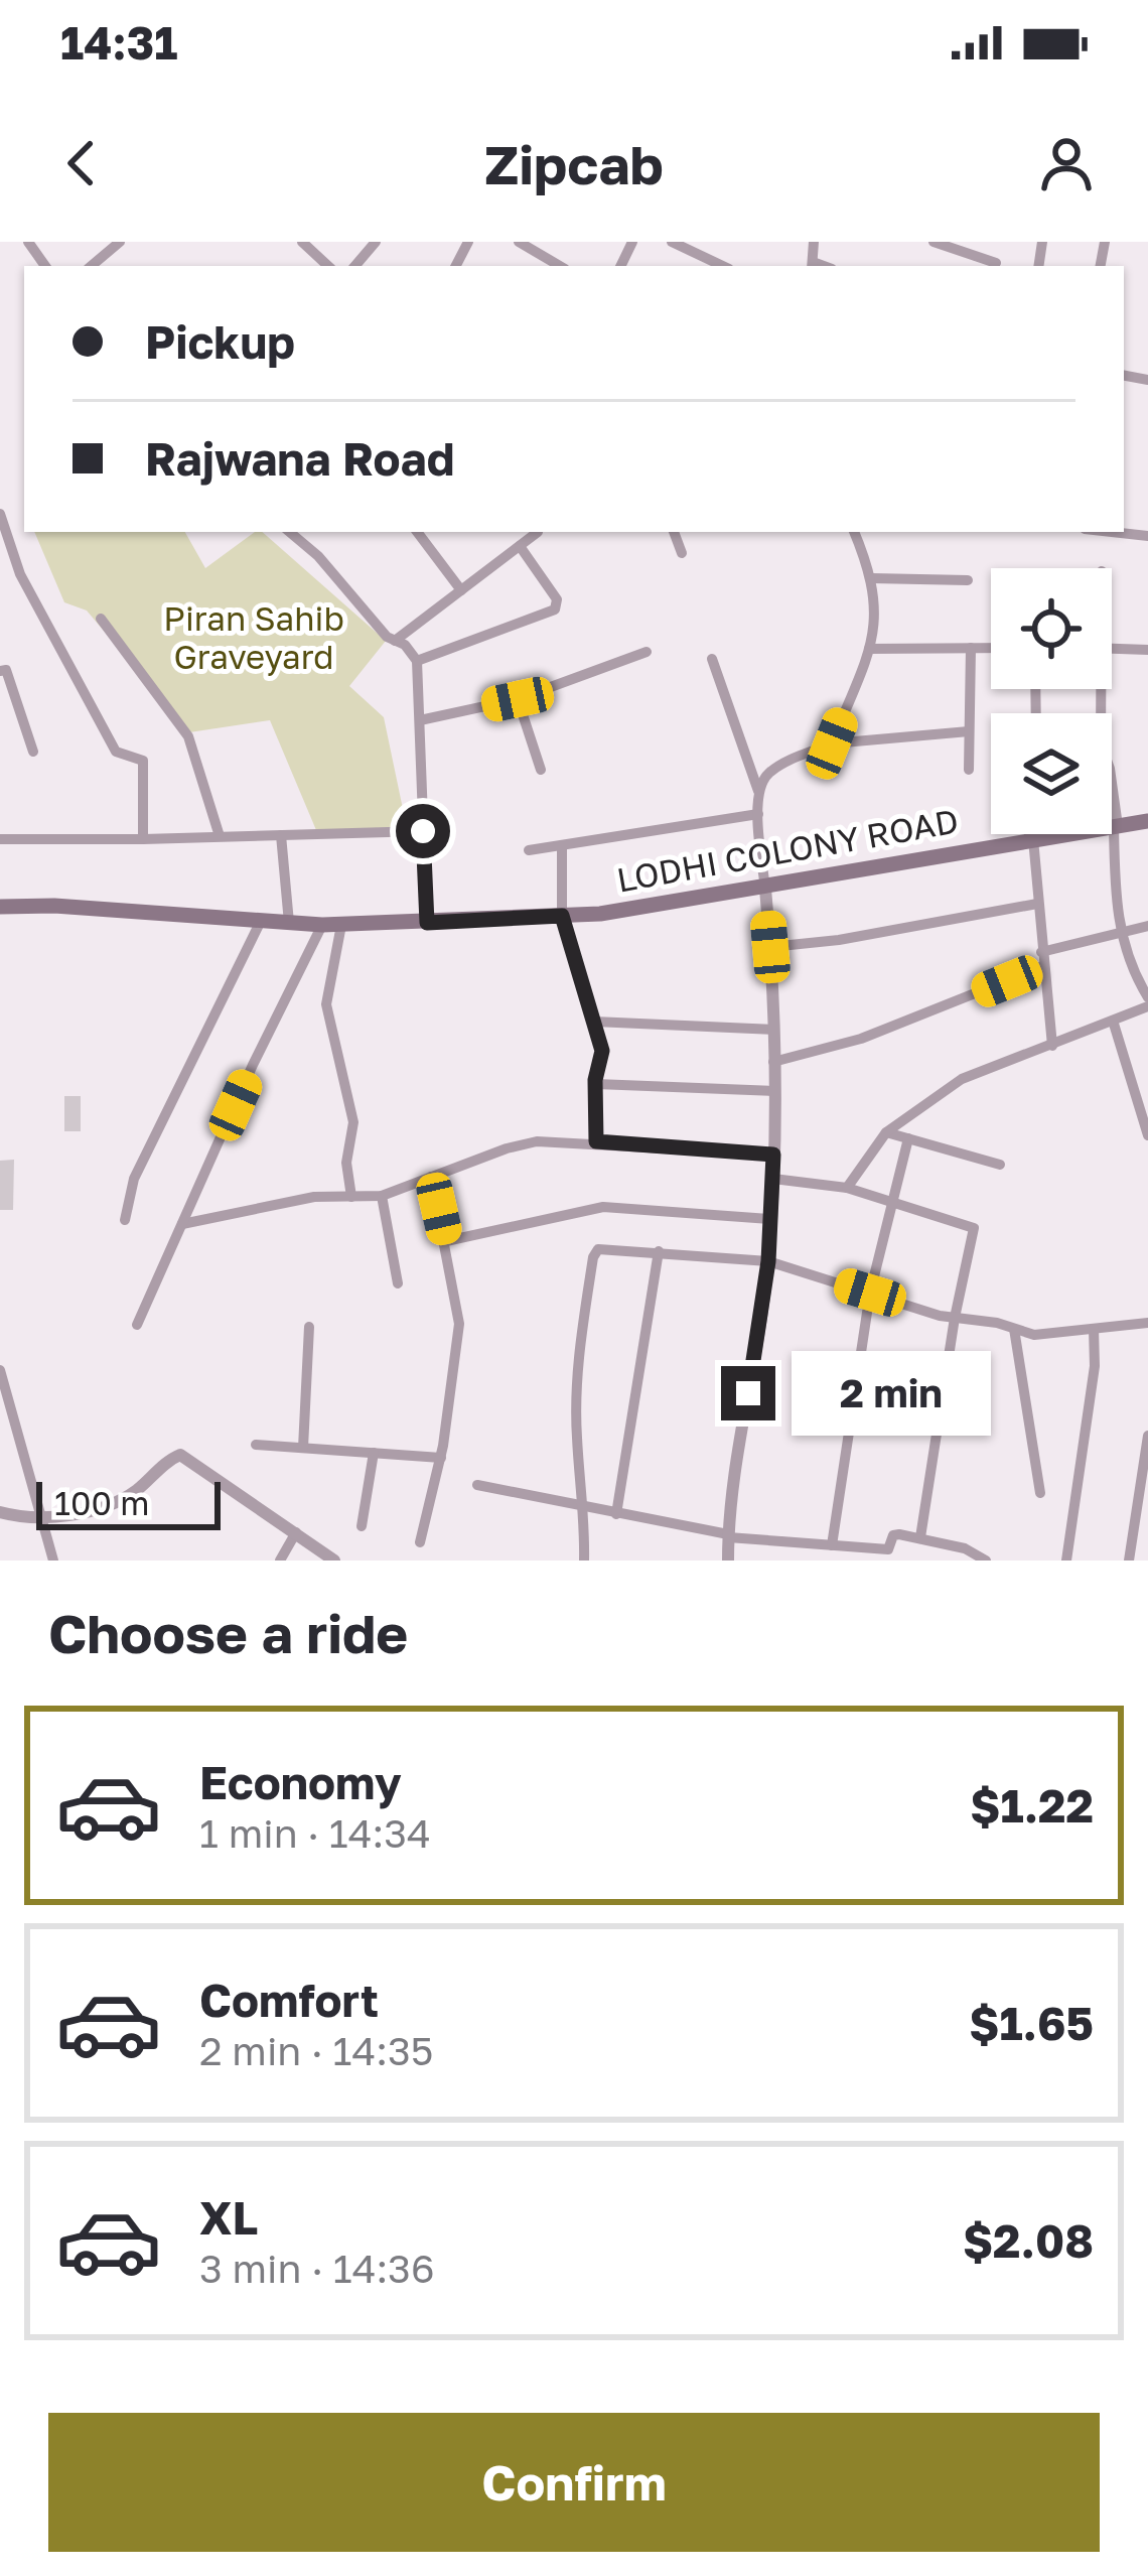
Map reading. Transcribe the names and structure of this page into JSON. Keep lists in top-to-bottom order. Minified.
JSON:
{"streets":{"main road":["LODHI COLONY ROAD"]},"parks":["Piran Sahib Graveyard"],"scale_bar":"100 m","page":{"status":"14:31","header":"Zipcab","banner":["Pickup","Rajwana Road"],"bubble":"2 min","scale":"100 m","heading":"Choose a ride","list":[{"name":"Economy","note":"1 min · 14:34","value":"$1.22"},{"name":"Comfort","note":"2 min · 14:35","value":"$1.65"},{"name":"XL","note":"3 min · 14:36","value":"$2.08"}],"buttons":"Confirm"}}
